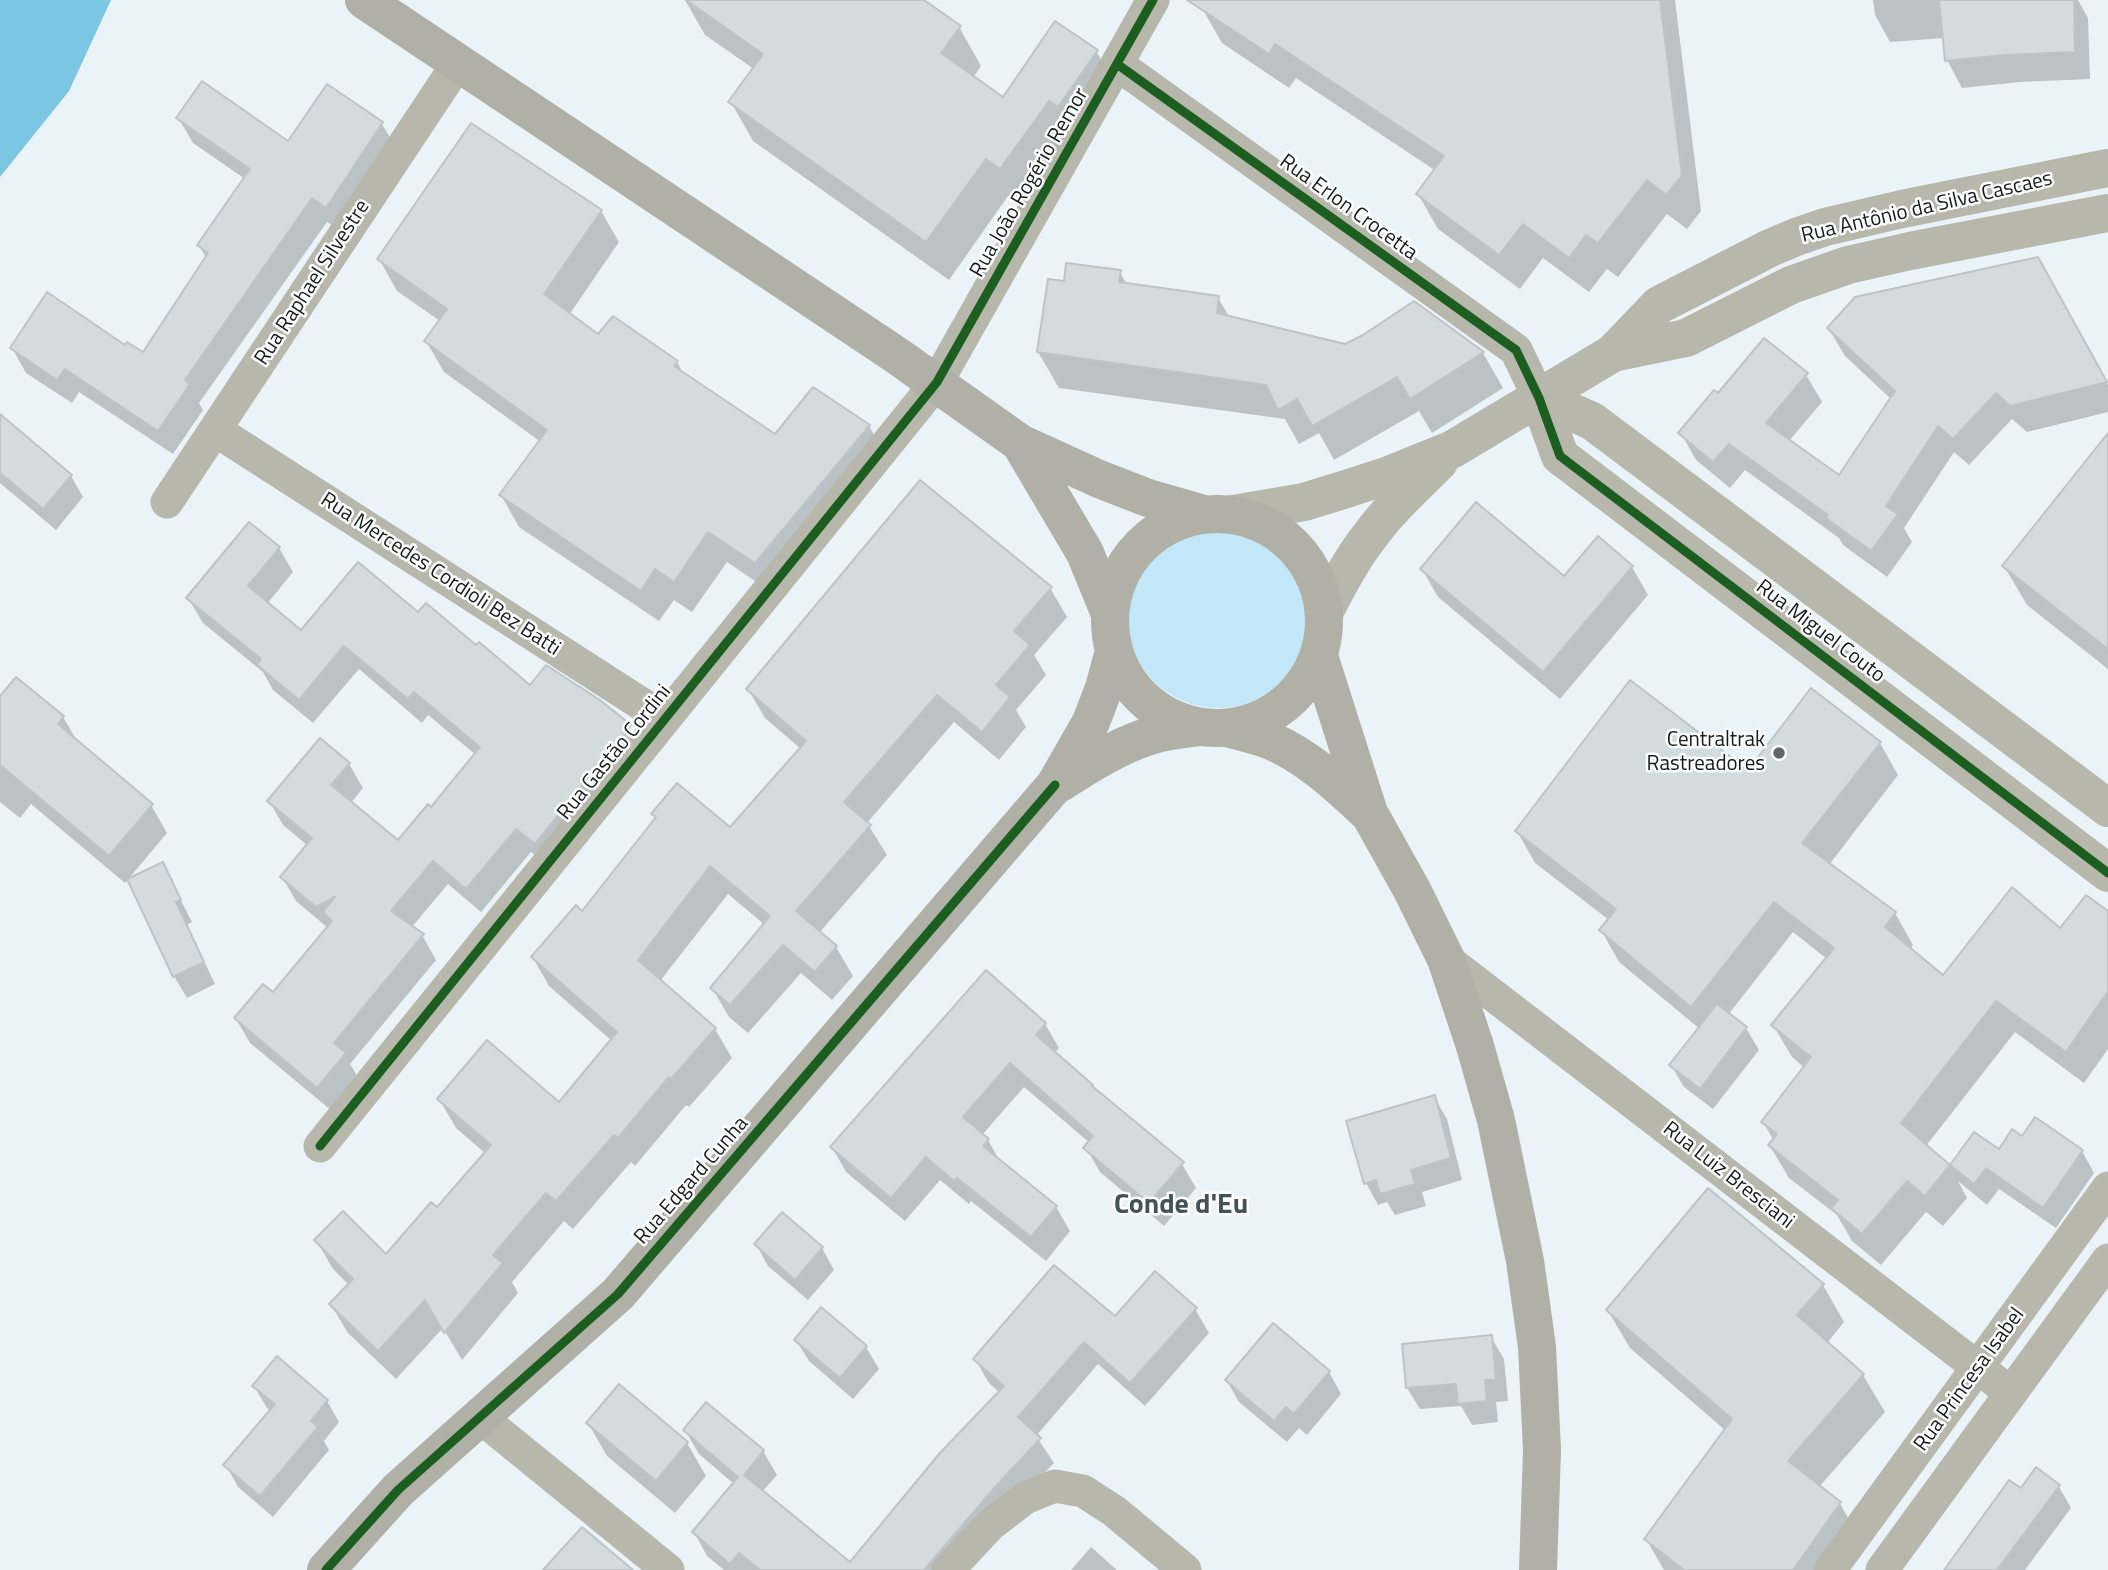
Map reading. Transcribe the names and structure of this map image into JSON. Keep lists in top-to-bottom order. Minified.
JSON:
{"streets":{"main road":["Rua Antônio da Silva Cascaes","Rua Edgard Cunha"],"street":["Rua João Rogério Remor","Rua Erlon Crocetta","Rua Raphael Silvestre","Rua Mercedes Cordioli Bez Batti","Rua Miguel Couto","Rua Gastão Cordini","Rua Luiz Bresciani","Rua Princesa Isabel"]},"crossings":[["Rua João Rogério Remor","Rua Erlon Crocetta"],["Rua João Rogério Remor","Rua Gastão Cordini"],["Rua Erlon Crocetta","Rua Antônio da Silva Cascaes"],["Rua Erlon Crocetta","Rua Miguel Couto"],["Rua Antônio da Silva Cascaes","Rua Miguel Couto"],["Rua Antônio da Silva Cascaes","Rua Edgard Cunha"],["Rua Raphael Silvestre","Rua Mercedes Cordioli Bez Batti"],["Rua Mercedes Cordioli Bez Batti","Rua Gastão Cordini"],["Rua Luiz Bresciani","Rua Princesa Isabel"]],"districts":["Conde d'Eu"],"places":["Centraltrak Rastreadores"]}
